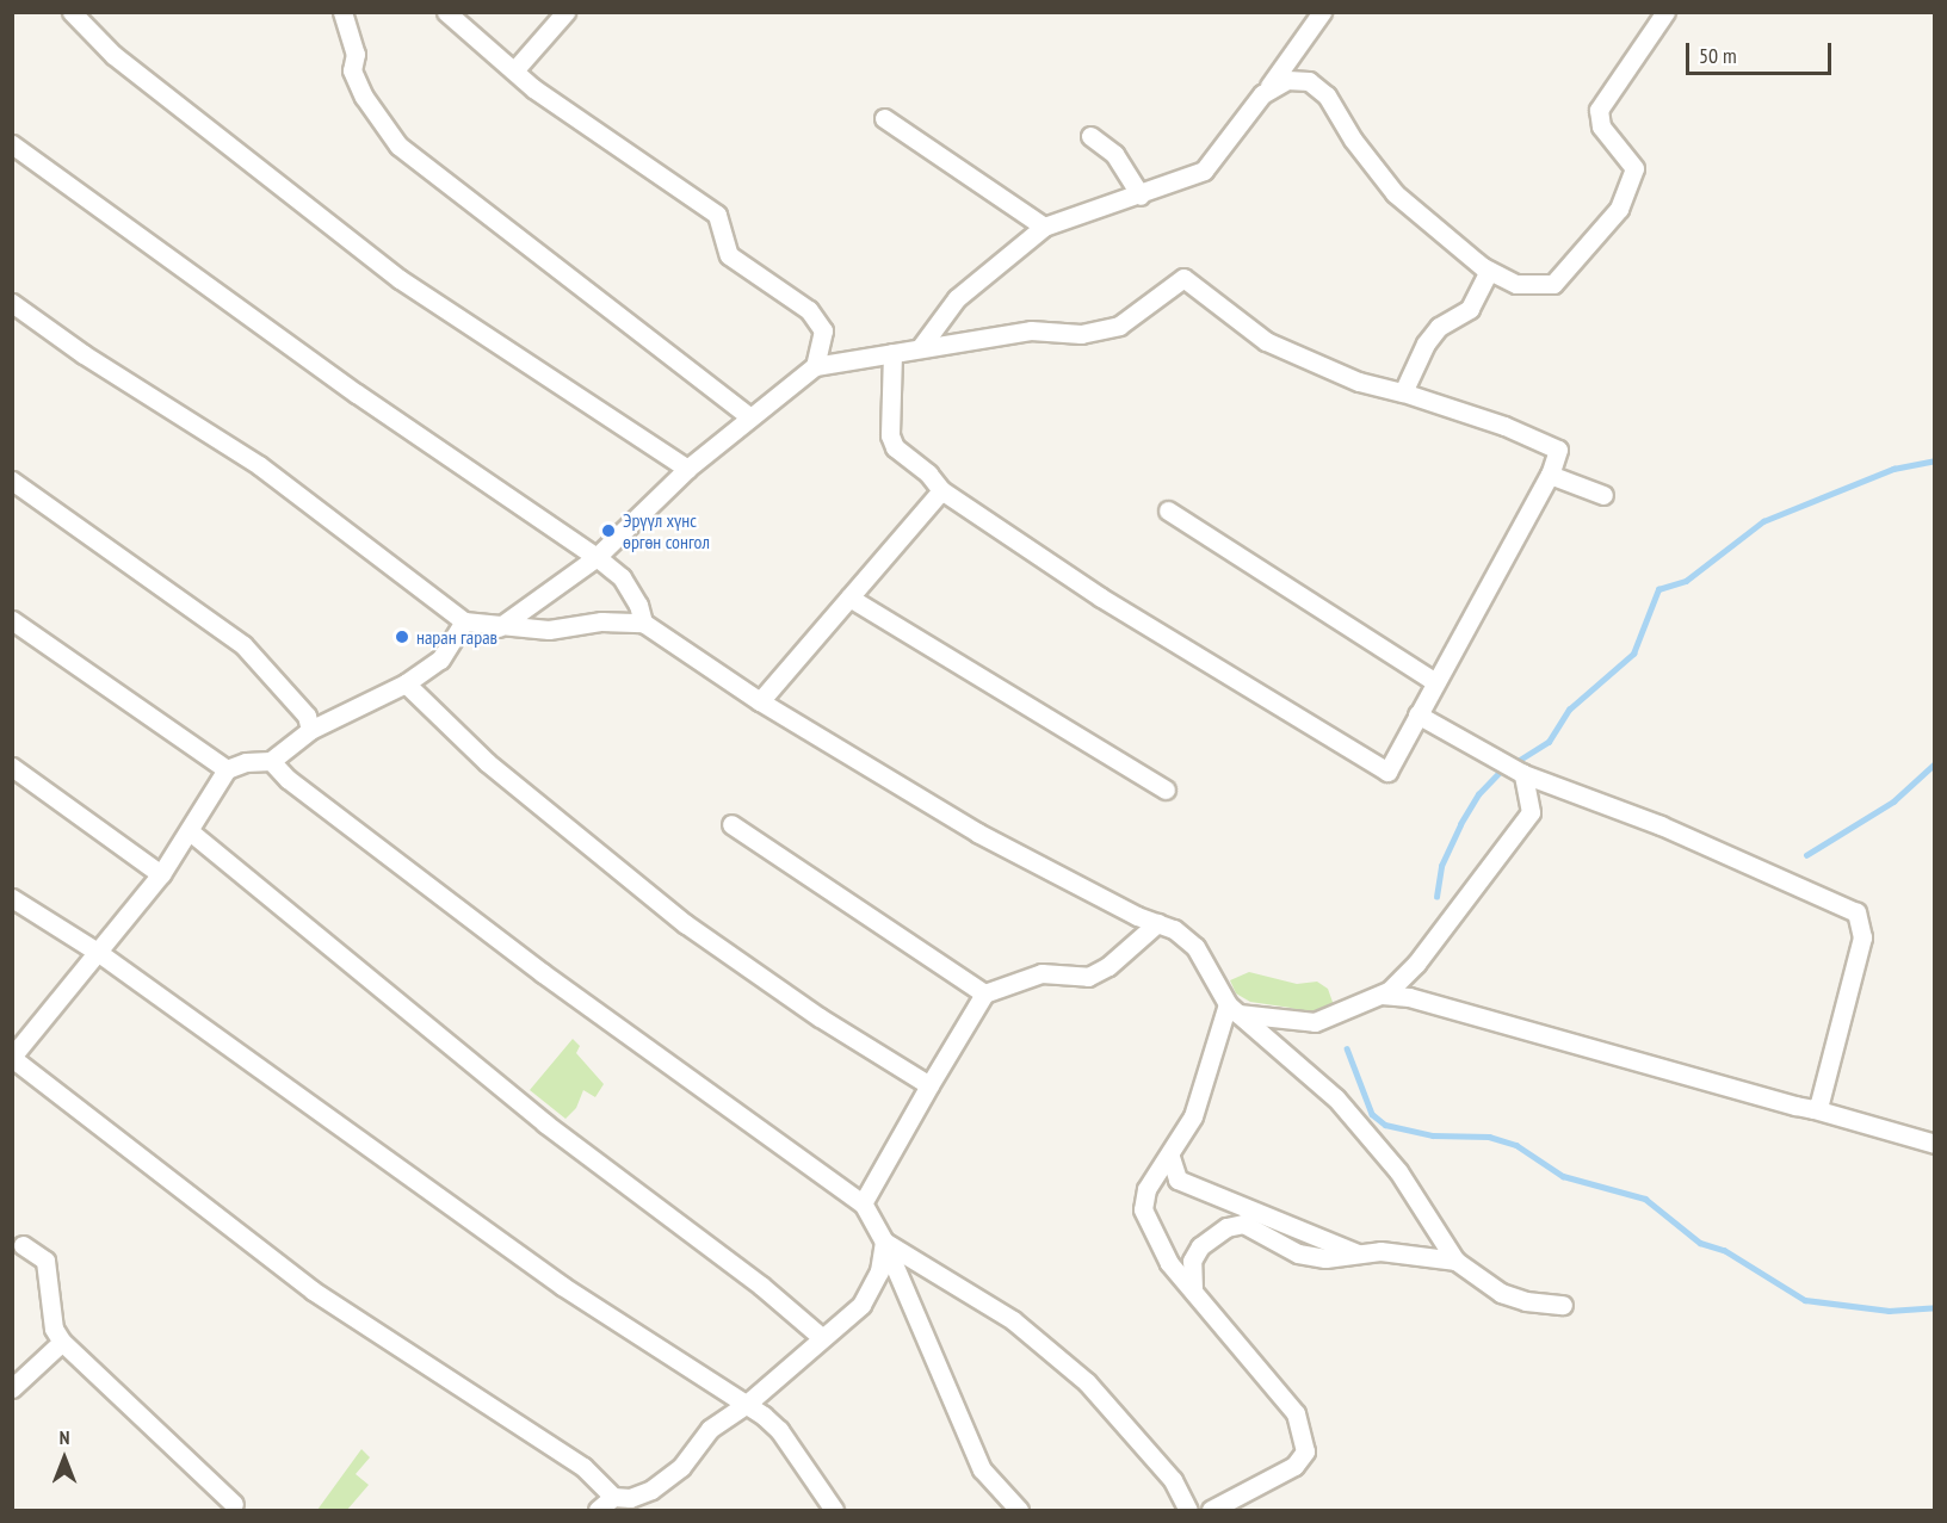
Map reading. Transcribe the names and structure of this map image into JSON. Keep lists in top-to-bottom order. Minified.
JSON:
{"places":["Эрүүл хүнс өргөн сонгол","наран гарав"],"scale_bar":"50 m","north":"top"}
